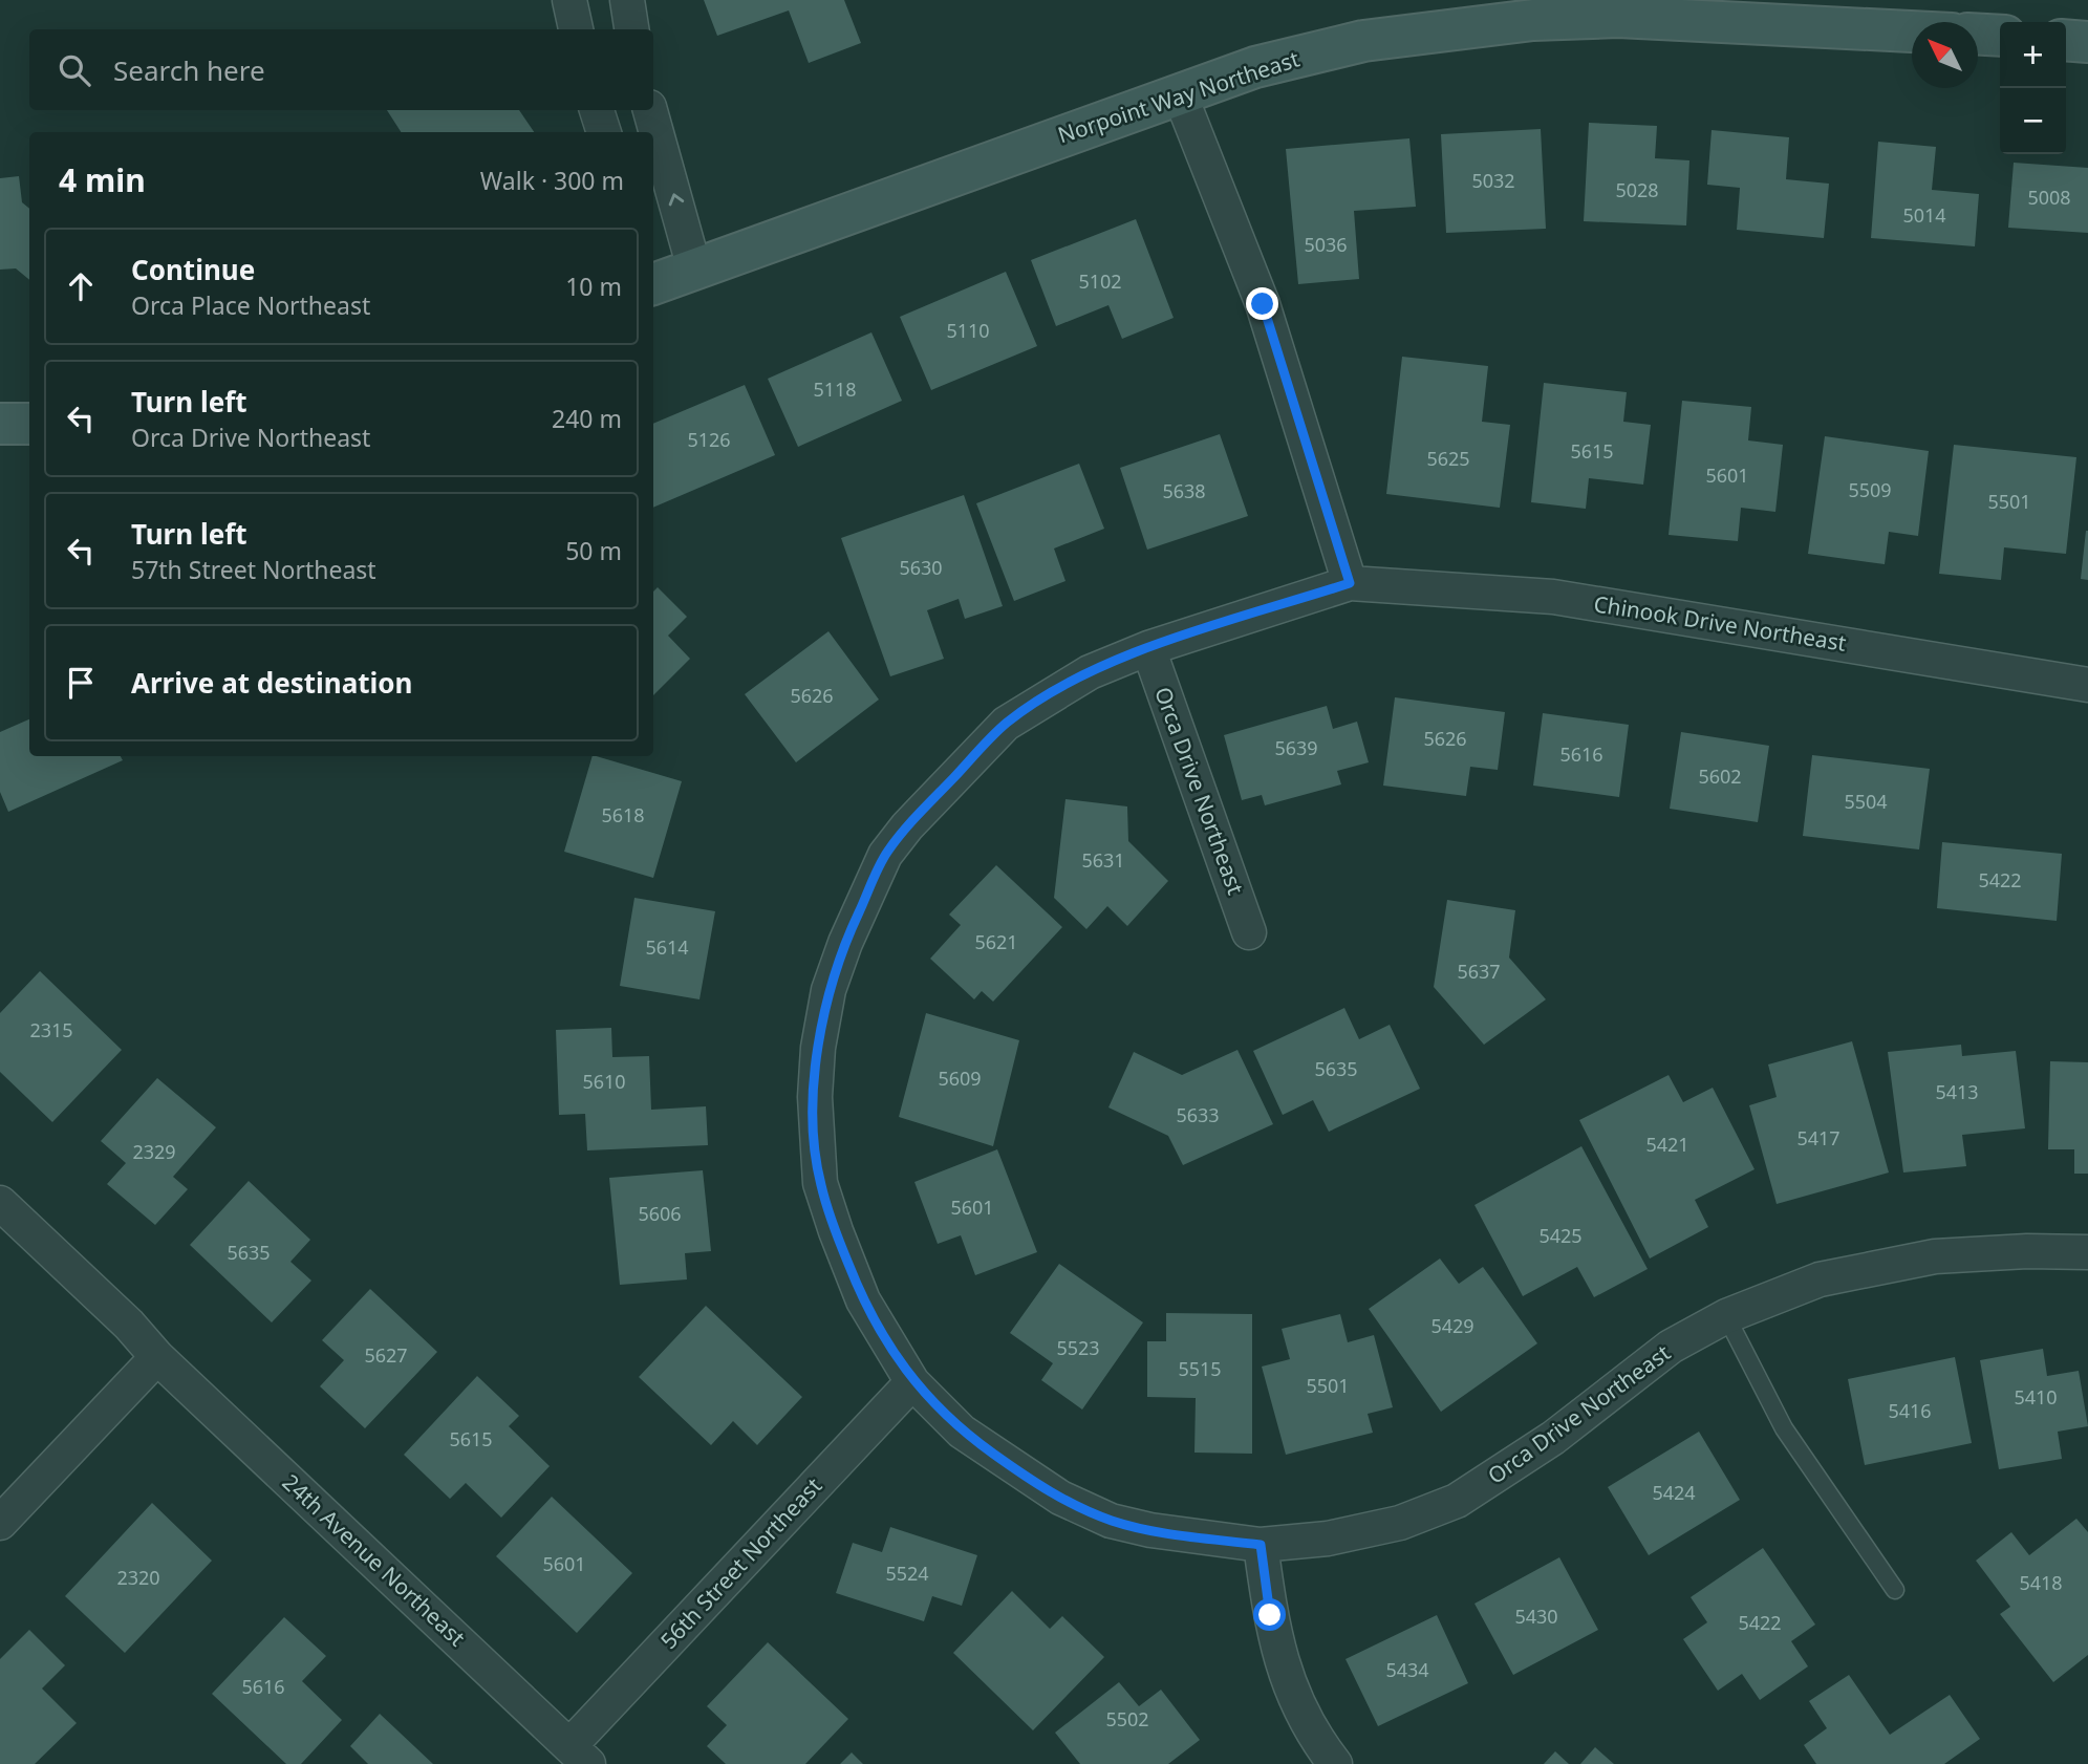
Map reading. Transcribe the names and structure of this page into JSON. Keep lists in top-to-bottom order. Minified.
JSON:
{"streets":{"street":["Norpoint Way Northeast","Chinook Drive Northeast","Orca Drive Northeast","24th Avenue Northeast","56th Street Northeast"]},"crossings":[["Chinook Drive Northeast","Orca Drive Northeast"],["Orca Drive Northeast","56th Street Northeast"],["24th Avenue Northeast","56th Street Northeast"]],"house_numbers":["5032","5028","5008","5014","5036","5102","5110","5118","5126","5615","5625","5601","5509","5638","5501","5630","5626","5626","5639","5616","5602","5504","5618","5631","5422","5621","5614","5637","2315","5635","5609","5610","5413","5633","5417","5421","2329","5601","5606","5425","5635","5429","5523","5627","5515","5501","5410","5416","5615","5424","5601","5524","2320","5418","5430","5422","5434","5616","5502"],"north":"top left","page":{"map_buttons":["+","−"],"search":"Search here","heading":["4 min","Walk · 300 m"],"list":[["Continue","Orca Place Northeast","10 m"],["Turn left","Orca Drive Northeast","240 m"],["Turn left","57th Street Northeast","50 m"],"Arrive at destination"]}}
